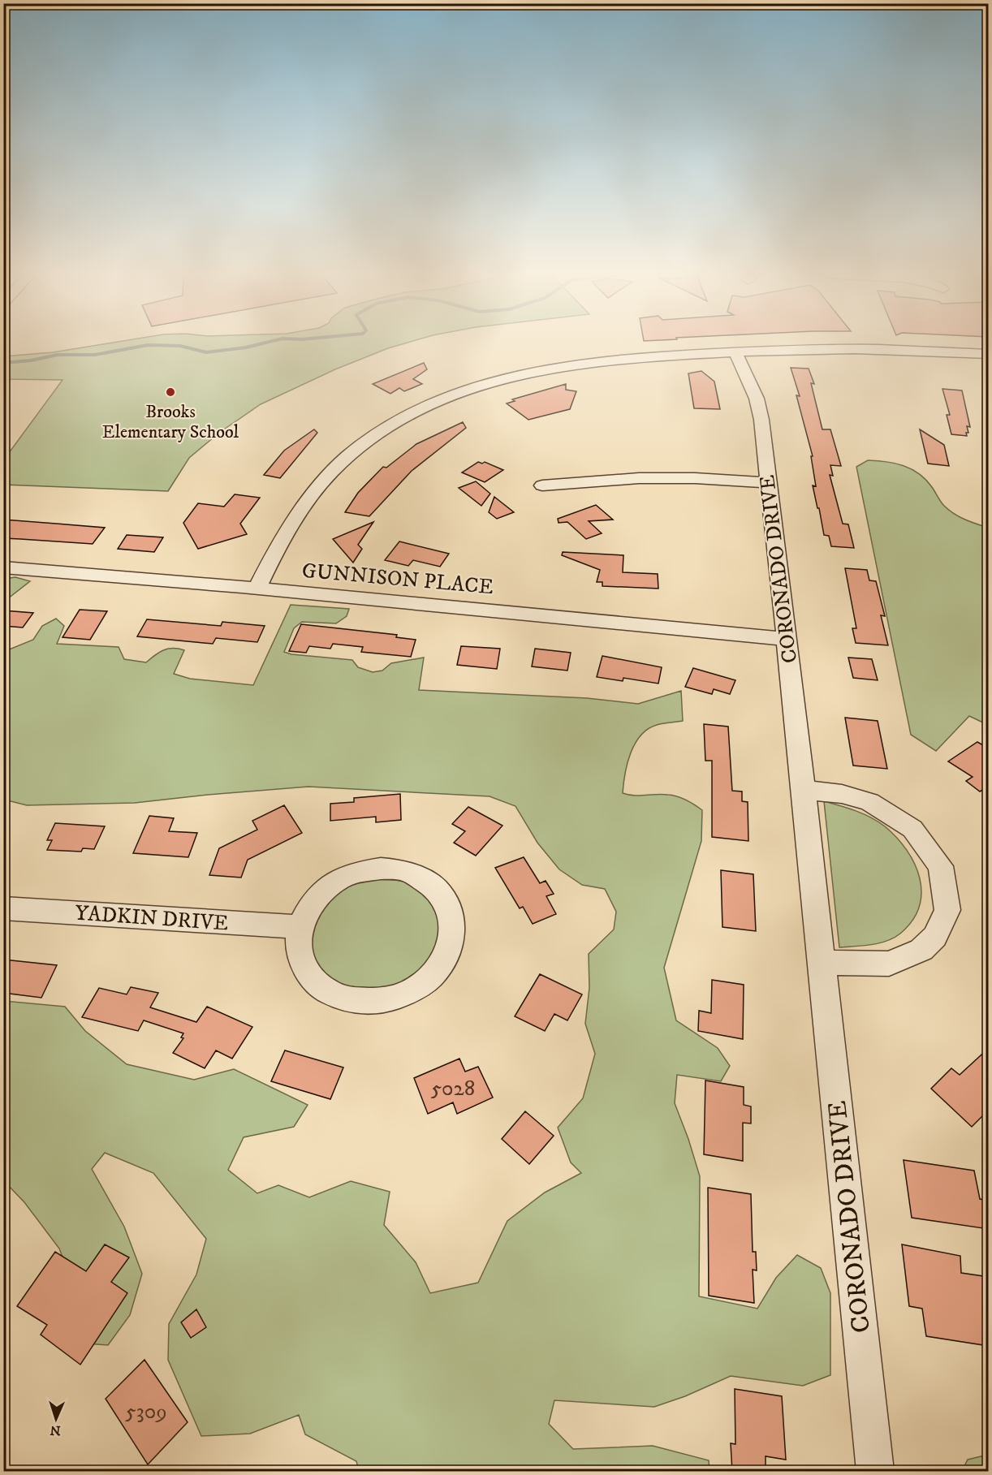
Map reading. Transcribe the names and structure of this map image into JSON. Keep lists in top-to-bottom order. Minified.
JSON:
{"streets":{"street":["CORONADO DRIVE","GUNNISON PLACE","YADKIN DRIVE"]},"crossings":[["CORONADO DRIVE","GUNNISON PLACE"]],"places":["Brooks Elementary School"],"house_numbers":["5028","5309"],"north":"bottom"}
